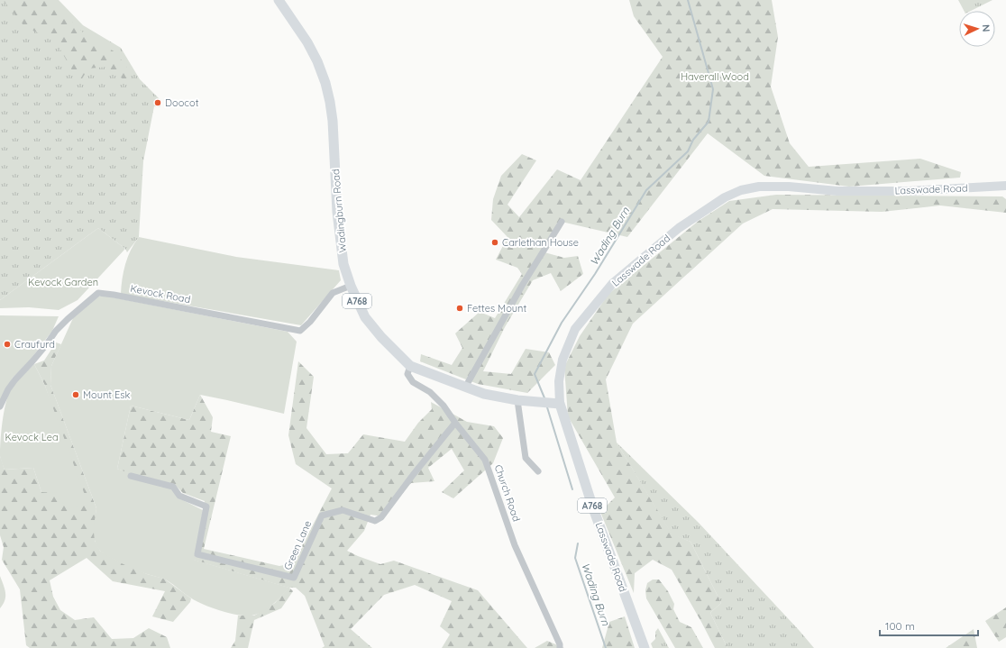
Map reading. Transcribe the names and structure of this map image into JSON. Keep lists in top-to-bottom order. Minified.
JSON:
{"streets":{"main road":["Lasswade Road","Wadingburn Road","A768"],"street":["Kevock Road","Church Road","Green Lane"]},"crossings":[["Lasswade Road","Wadingburn Road"],["Wadingburn Road","Kevock Road"],["Wadingburn Road","Church Road"],["Church Road","Green Lane"]],"water":["Wading Burn"],"parks":["Haverall Wood","Kevock Garden","Kevock Lea"],"places":["Doocot","Carlethan House","Fettes Mount","Craufurd","Mount Esk"],"scale_bar":"100 m","north":"right"}
